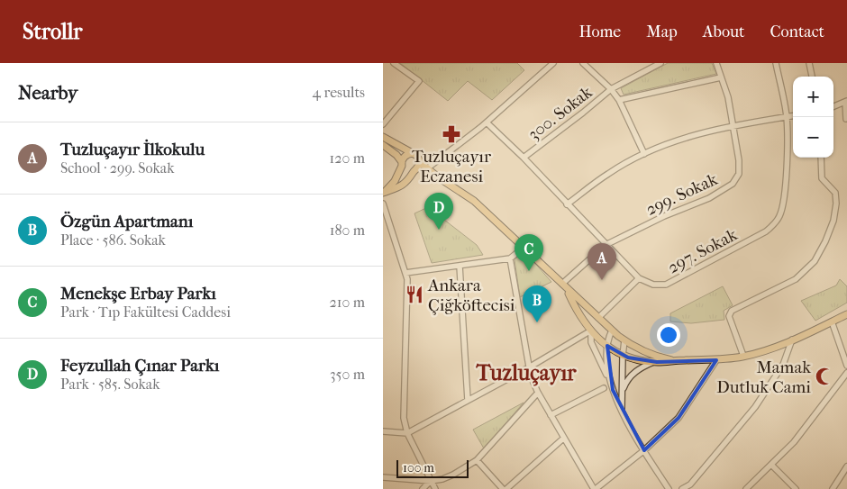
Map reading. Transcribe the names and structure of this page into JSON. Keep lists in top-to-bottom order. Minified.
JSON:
{"streets":{"street":["300. Sokak","299. Sokak","297. Sokak"]},"districts":["Tuzluçayır"],"places":{"pharmacy":["Tuzluçayır Eczanesi"],"restaurant":["Ankara Çiğköftecisi"],"mosque":["Mamak Dutluk Cami"]},"scale_bar":"100 m","page":{"header":"Strollr","nav":["Home","Map","About","Contact"],"heading":["Nearby","4 results"],"map_buttons":["+","−"],"list":[{"mark":"A","name":"Tuzluçayır İlkokulu","note":"School · 299. Sokak","value":"120 m"},{"mark":"B","name":"Özgün Apartmanı","note":"Place · 586. Sokak","value":"180 m"},{"mark":"C","name":"Menekşe Erbay Parkı","note":"Park · Tıp Fakültesi Caddesi","value":"210 m"},{"mark":"D","name":"Feyzullah Çınar Parkı","note":"Park · 585. Sokak","value":"350 m"}],"pins":["D","C","A","B"],"scale":"100 m"}}
